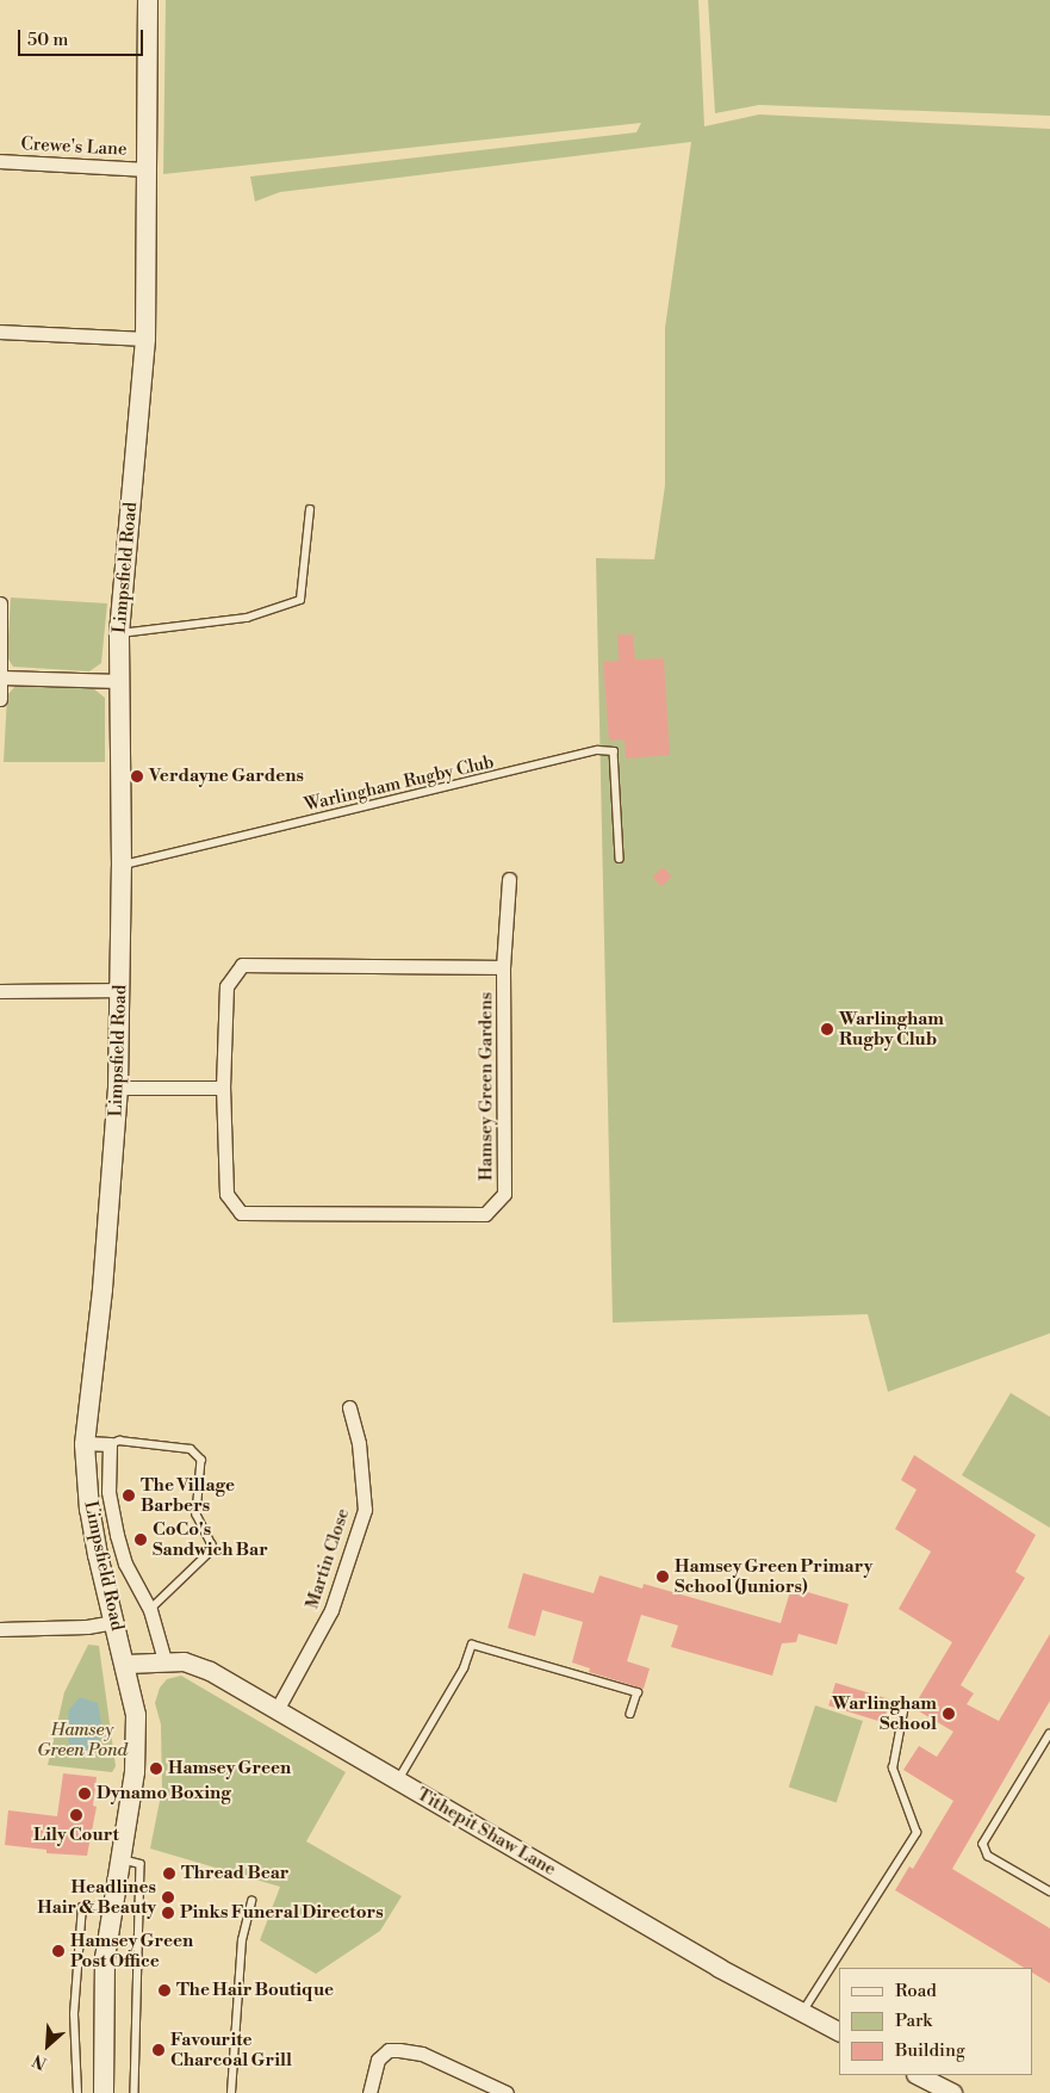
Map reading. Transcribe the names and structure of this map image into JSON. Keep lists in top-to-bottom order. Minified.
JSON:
{"streets":{"main road":["Limpsfield Road"],"street":["Crewe's Lane","Hamsey Green Gardens","Martin Close","Tithepit Shaw Lane"],"lane":["Warlingham Rugby Club"]},"crossings":[["Crewe's Lane","Limpsfield Road"],["Limpsfield Road","Warlingham Rugby Club"],["Limpsfield Road","Tithepit Shaw Lane"],["Martin Close","Tithepit Shaw Lane"]],"parks":["Hamsey Green Pond"],"places":["Verdayne Gardens","Warlingham Rugby Club","The Village Barbers","CoCo's Sandwich Bar","Hamsey Green Primary School (Juniors)","Warlingham School","Hamsey Green","Dynamo Boxing","Lily Court","Thread Bear","Headlines Hair & Beauty","Pinks Funeral Directors","Hamsey Green Post Office","The Hair Boutique","Favourite Charcoal Grill"],"legend":["Road","Park","Building"],"scale_bar":"50 m","north":"bottom left"}
